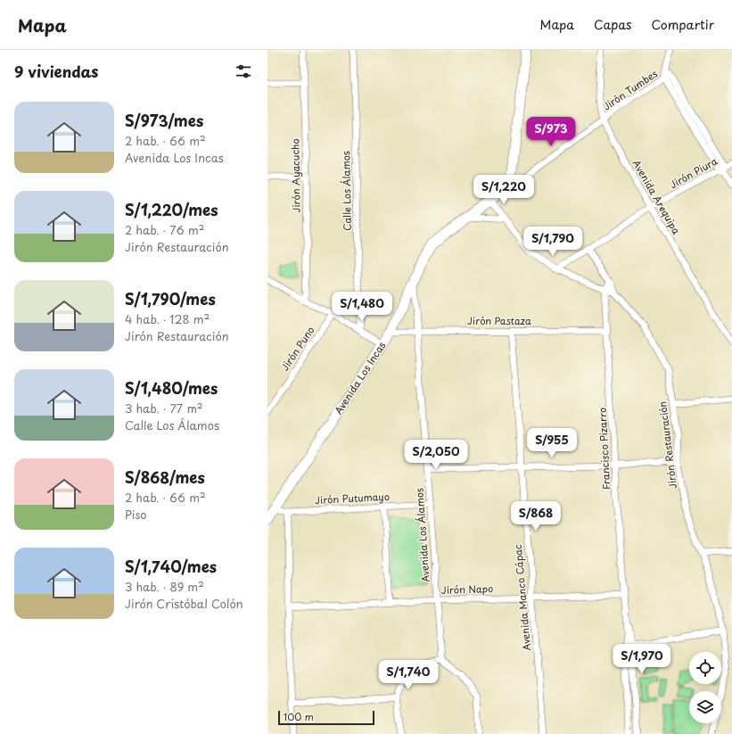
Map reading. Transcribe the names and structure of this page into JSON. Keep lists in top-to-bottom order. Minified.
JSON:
{"streets":{"street":["Jirón Tumbes","Jirón Piura","Jirón Ayacucho","Calle Los Álamos","Avenida Arequipa","Jirón Pastaza","Jirón Puno","Avenida Los Incas","Jirón Restauración","Francisco Pizarro","Jirón Putumayo","Avenida Los Álamos","Jirón Napo","Avenida Manco Cápac"]},"crossings":[["Jirón Tumbes","Avenida Arequipa"],["Jirón Tumbes","Avenida Los Incas"],["Jirón Piura","Avenida Arequipa"],["Jirón Piura","Jirón Restauración"],["Avenida Arequipa","Avenida Los Incas"],["Jirón Pastaza","Avenida Los Incas"],["Jirón Pastaza","Francisco Pizarro"],["Jirón Pastaza","Avenida Los Álamos"],["Jirón Pastaza","Avenida Manco Cápac"],["Avenida Los Incas","Jirón Restauración"],["Avenida Los Incas","Jirón Putumayo"],["Avenida Los Incas","Avenida Los Álamos"],["Jirón Restauración","Francisco Pizarro"],["Francisco Pizarro","Jirón Napo"],["Jirón Putumayo","Avenida Los Álamos"],["Avenida Los Álamos","Jirón Napo"],["Jirón Napo","Avenida Manco Cápac"]],"scale_bar":"100 m","page":{"header":"Mapa","nav":["Mapa","Capas","Compartir"],"heading":"9 viviendas","list":[{"name":"S/973/mes","note":"2 hab. · 66 m² · Avenida Los Incas"},{"name":"S/1,220/mes","note":"2 hab. · 76 m² · Jirón Restauración"},{"name":"S/1,790/mes","note":"4 hab. · 128 m² · Jirón Restauración"},{"name":"S/1,480/mes","note":"3 hab. · 77 m² · Calle Los Álamos"},{"name":"S/868/mes","note":"2 hab. · 66 m² · Piso"},{"name":"S/1,740/mes","note":"3 hab. · 89 m² · Jirón Cristóbal Colón"}],"price":["S/973","S/1,220","S/1,790","S/1,480","S/955","S/2,050","S/868","S/1,970","S/1,740"],"scale":"100 m"}}
